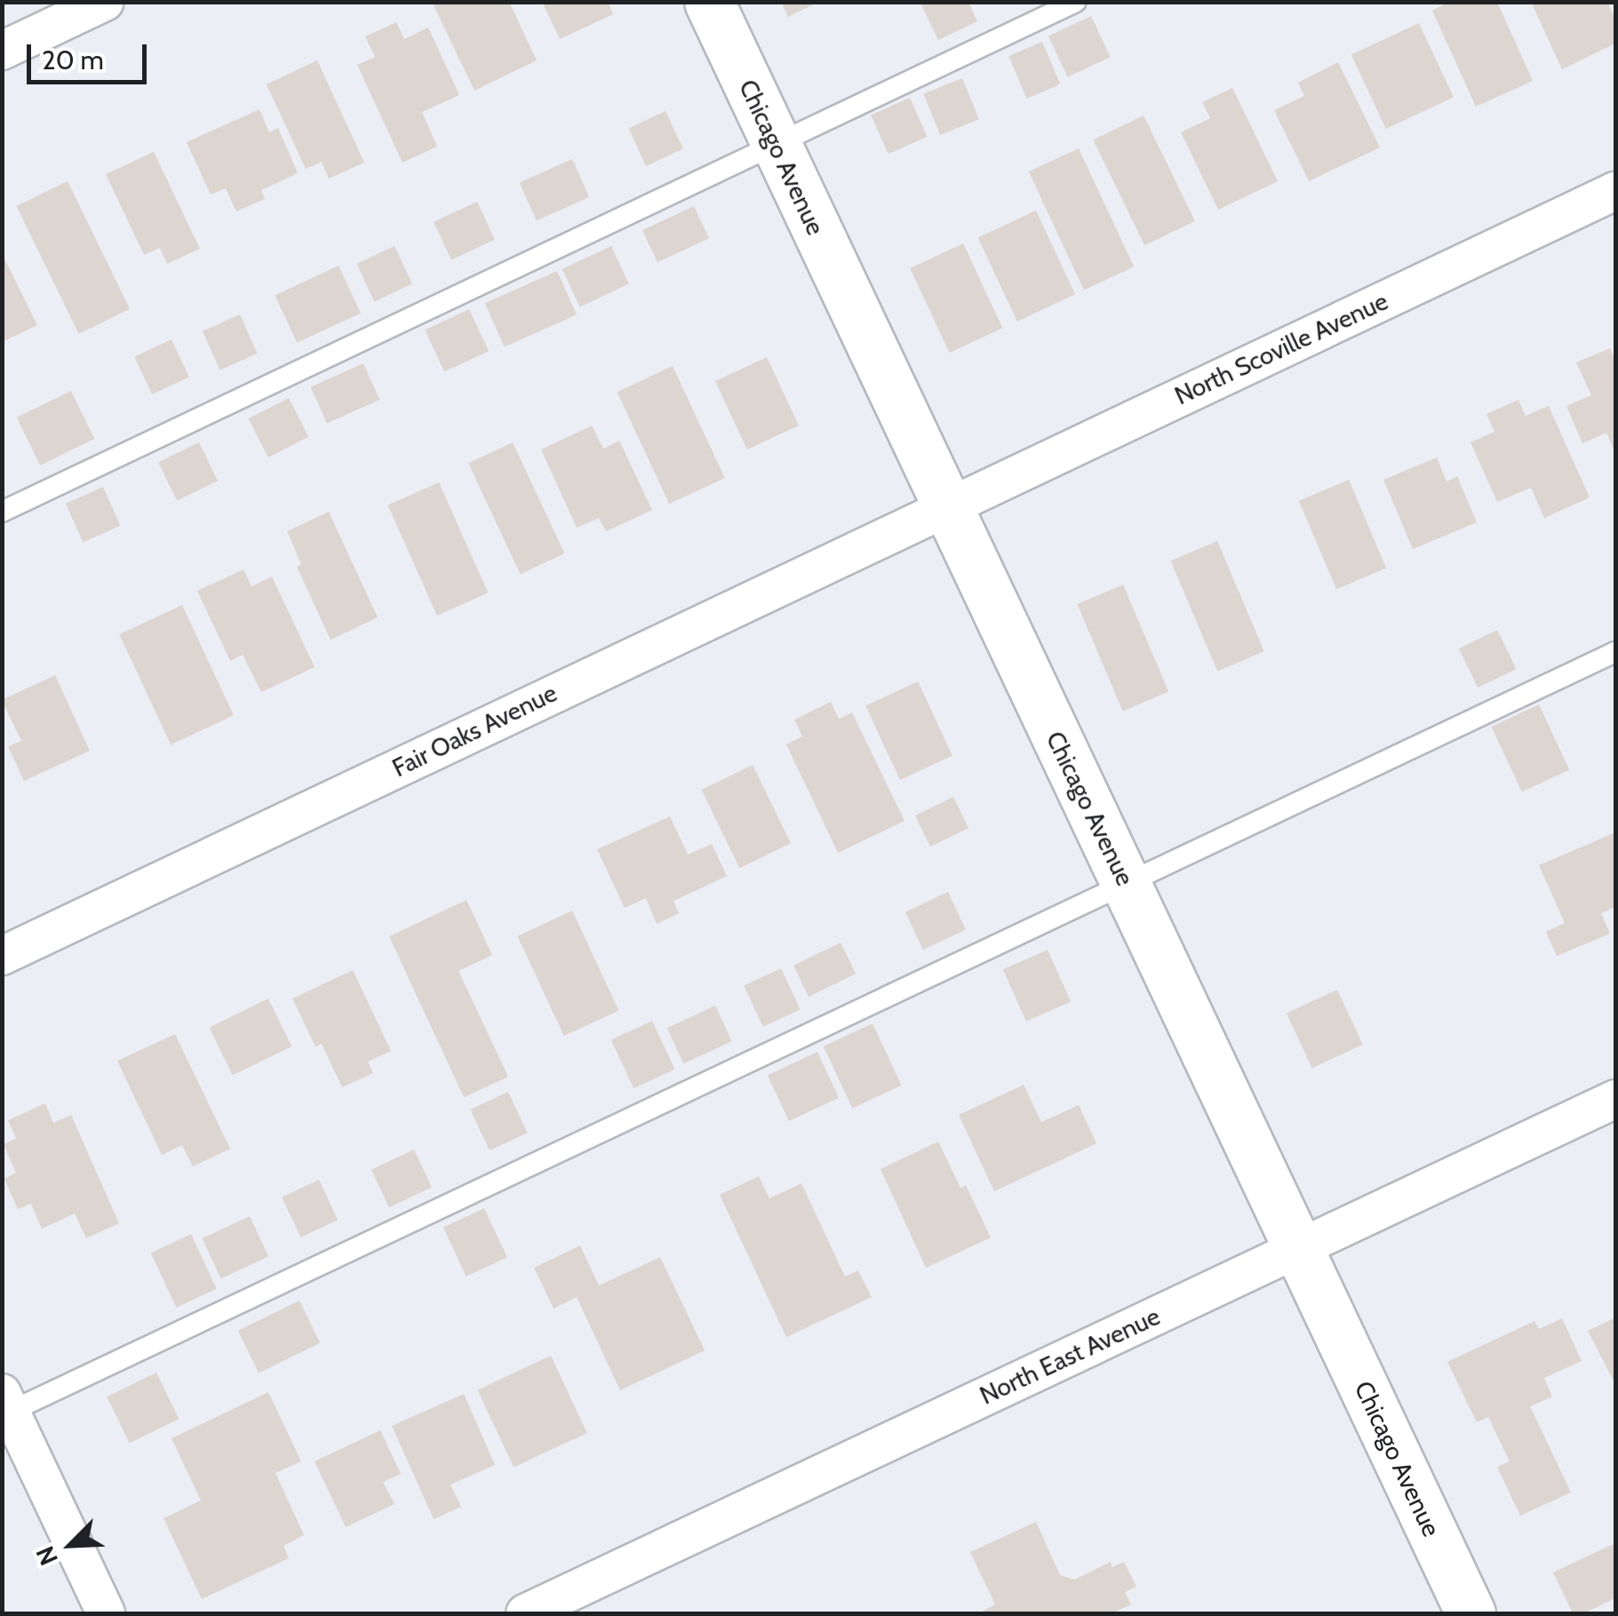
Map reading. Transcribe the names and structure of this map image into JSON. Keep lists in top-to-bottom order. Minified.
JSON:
{"streets":{"main road":["Chicago Avenue"],"street":["North Scoville Avenue","Fair Oaks Avenue","North East Avenue"]},"crossings":[["Chicago Avenue","North Scoville Avenue"],["Chicago Avenue","Fair Oaks Avenue"],["Chicago Avenue","North East Avenue"],["North Scoville Avenue","Fair Oaks Avenue"]],"scale_bar":"20 m","north":"bottom left"}
